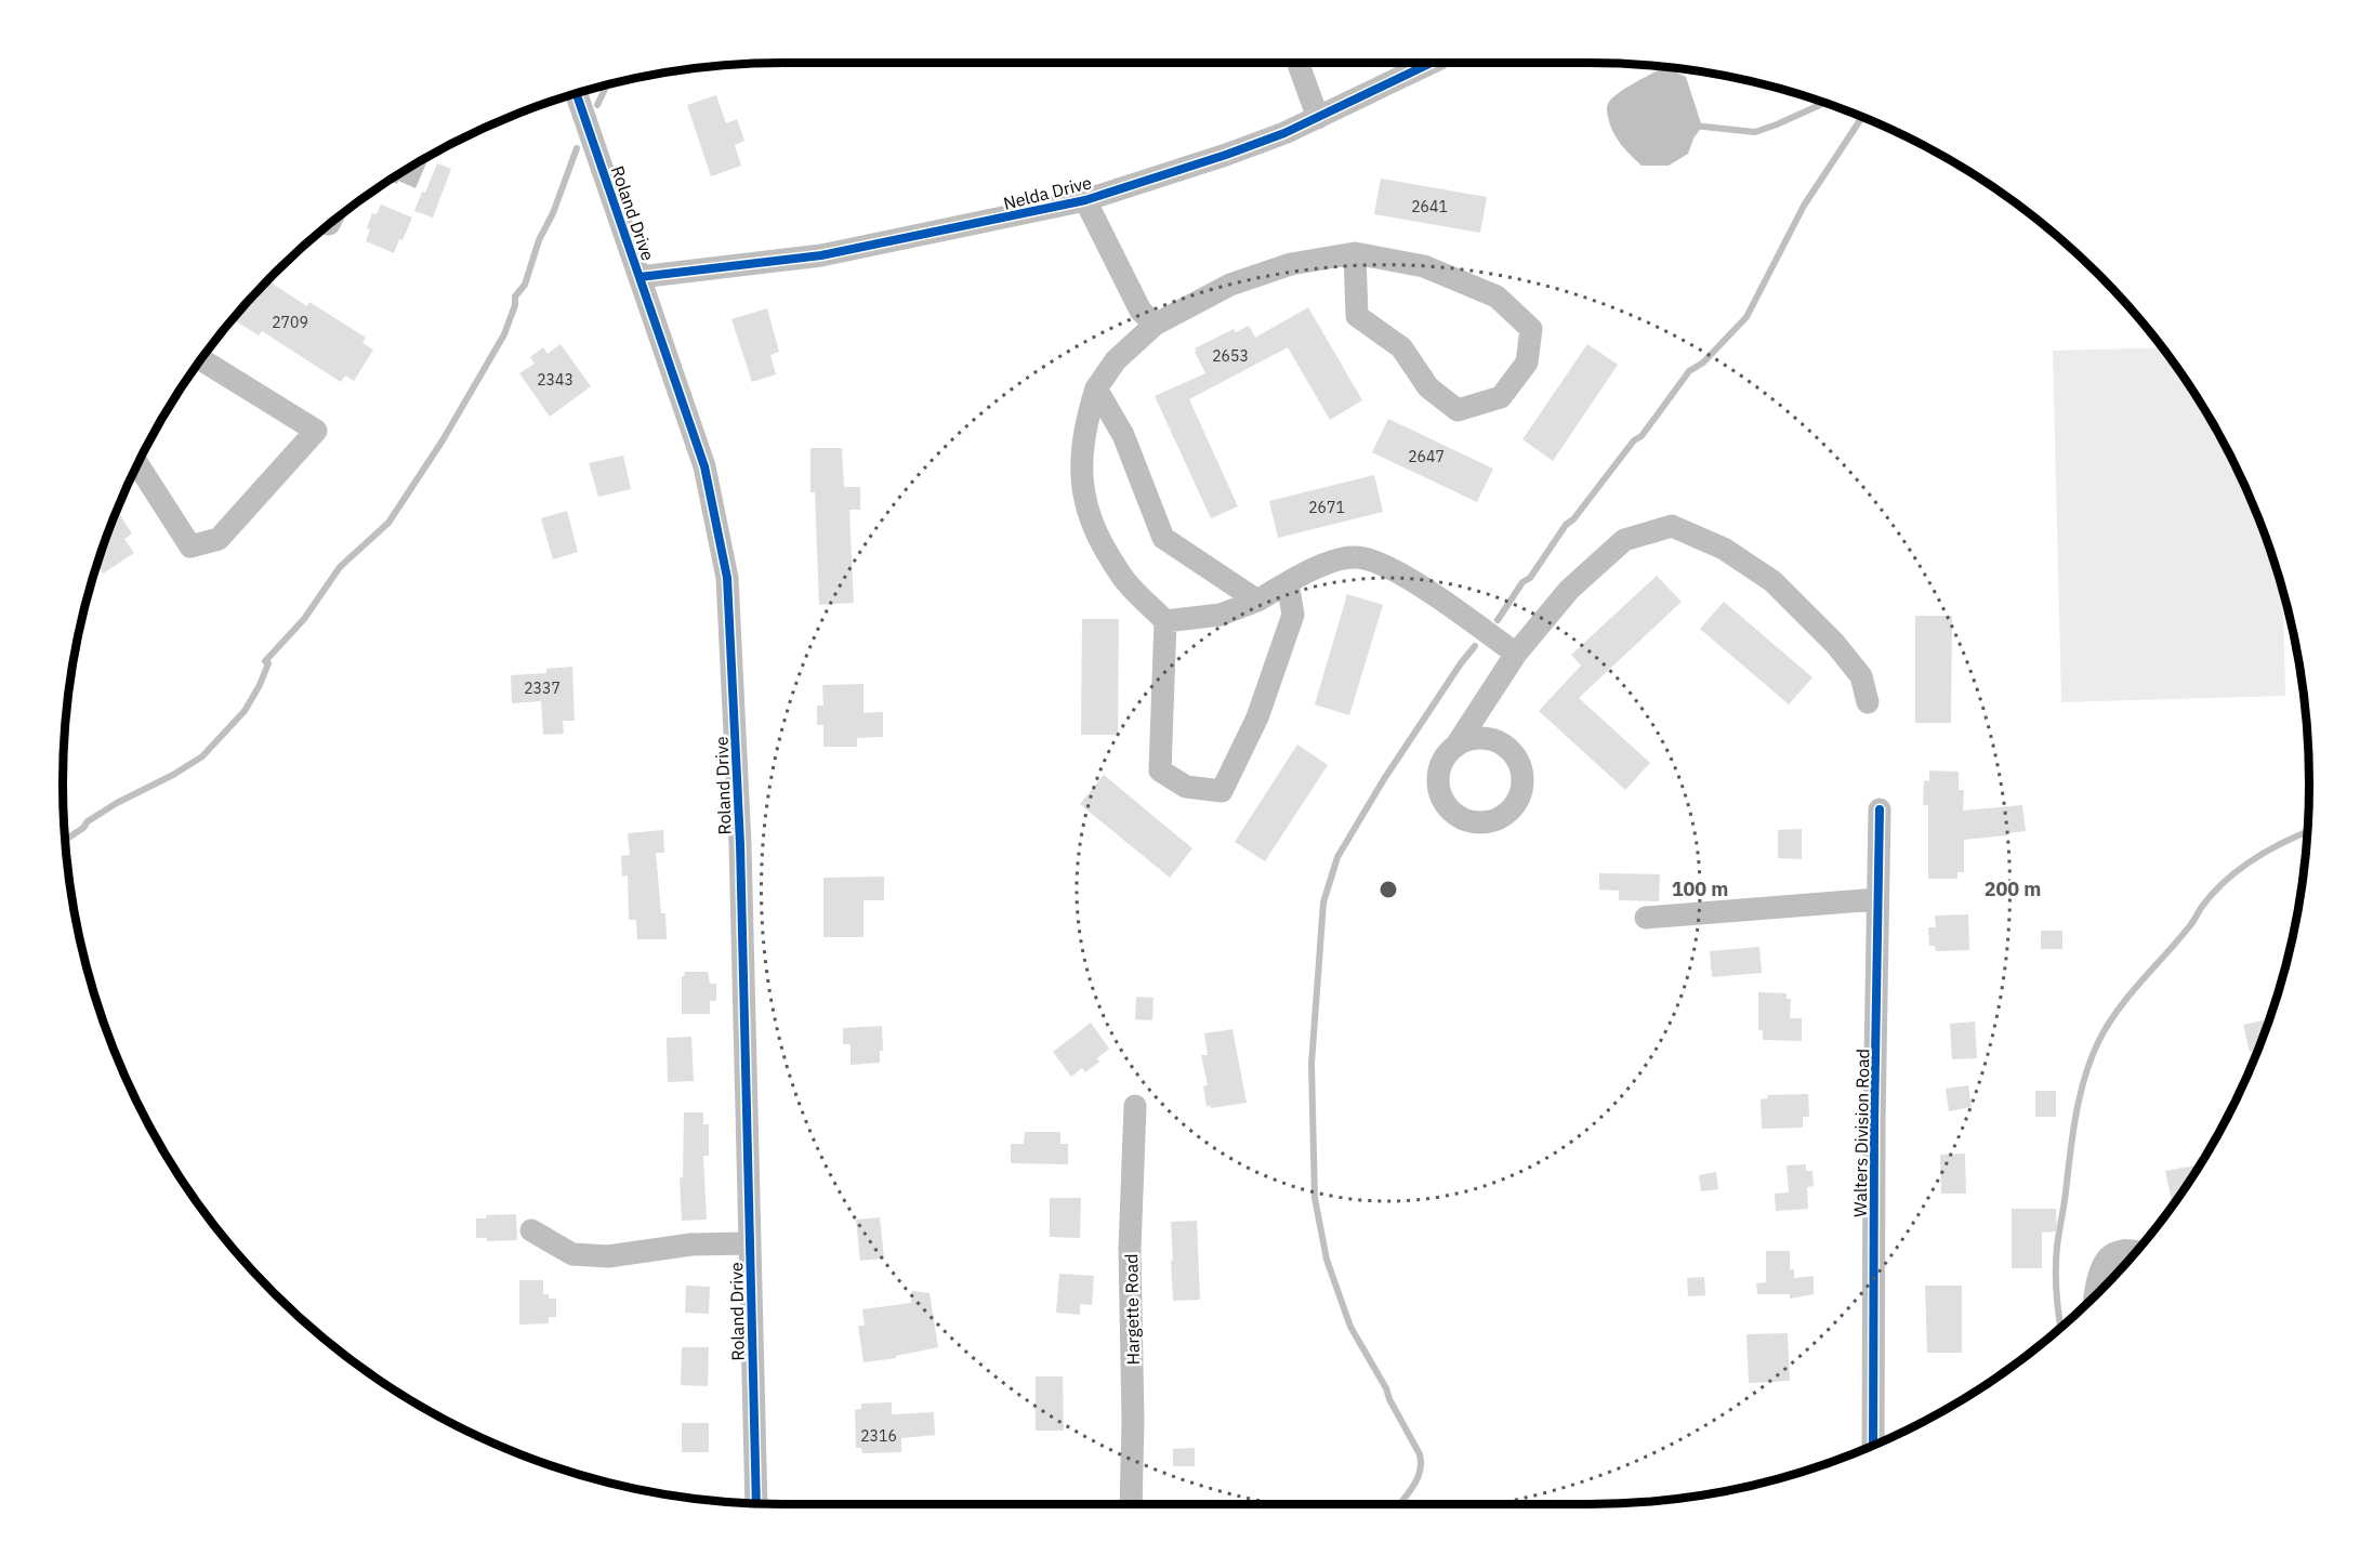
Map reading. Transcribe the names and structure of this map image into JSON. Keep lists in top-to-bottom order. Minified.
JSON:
{"streets":{"street":["Nelda Drive","Roland Drive","Walters Division Road","Hargette Road"]},"crossings":[["Nelda Drive","Roland Drive"]],"house_numbers":["2641","2709","2653","2343","2647","2671","2337","2316"],"rings":["100 m","200 m"]}
